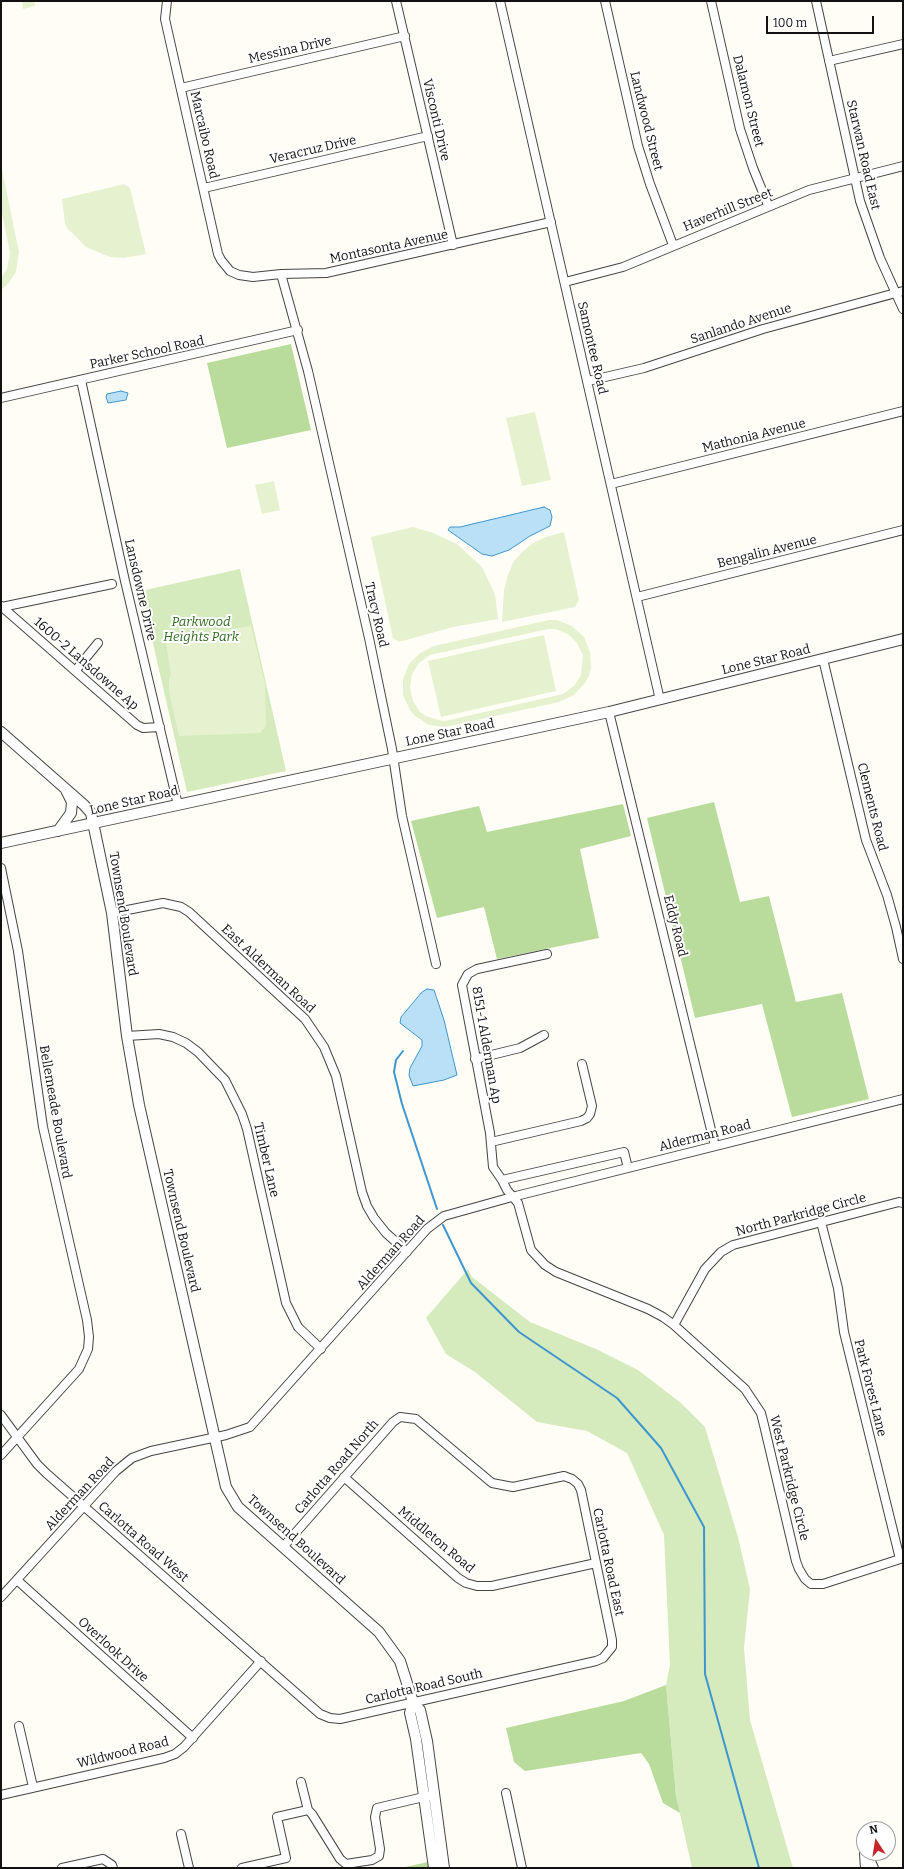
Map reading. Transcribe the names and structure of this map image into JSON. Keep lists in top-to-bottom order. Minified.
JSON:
{"streets":{"street":["Messina Drive","Dalamon Street","Visconti Drive","Landwood Street","Marcaibo Road","Veracruz Drive","Starwan Road East","Haverhill Street","Montasonta Avenue","Sanlando Avenue","Samontee Road","Parker School Road","Mathonia Avenue","Bengalin Avenue","Lansdowne Drive","Tracy Road","Lone Star Road","1600-2 Lansdowne Ap","Clements Road","Townsend Boulevard","Eddy Road","East Alderman Road","8151-1 Alderman Ap","Bellemeade Boulevard","Alderman Road","Timber Lane","North Parkridge Circle","Park Forest Lane","Carlotta Road North","West Parkridge Circle","Middleton Road","Carlotta Road West","Carlotta Road East","Overlook Drive","Carlotta Road South","Wildwood Road"]},"crossings":[["Messina Drive","Visconti Drive"],["Messina Drive","Marcaibo Road"],["Dalamon Street","Haverhill Street"],["Visconti Drive","Veracruz Drive"],["Visconti Drive","Montasonta Avenue"],["Landwood Street","Haverhill Street"],["Marcaibo Road","Veracruz Drive"],["Marcaibo Road","Montasonta Avenue"],["Starwan Road East","Haverhill Street"],["Starwan Road East","Sanlando Avenue"],["Haverhill Street","Samontee Road"],["Montasonta Avenue","Samontee Road"],["Montasonta Avenue","Tracy Road"],["Sanlando Avenue","Samontee Road"],["Samontee Road","Mathonia Avenue"],["Samontee Road","Bengalin Avenue"],["Samontee Road","Lone Star Road"],["Parker School Road","Lansdowne Drive"],["Parker School Road","Tracy Road"],["Lansdowne Drive","Lone Star Road"],["Lansdowne Drive","1600-2 Lansdowne Ap"],["Tracy Road","Lone Star Road"],["Lone Star Road","Clements Road"],["Lone Star Road","Townsend Boulevard"],["Lone Star Road","Eddy Road"],["Townsend Boulevard","East Alderman Road"],["Townsend Boulevard","Alderman Road"],["Townsend Boulevard","Timber Lane"],["Townsend Boulevard","Carlotta Road North"],["Townsend Boulevard","Carlotta Road South"],["Eddy Road","Alderman Road"],["East Alderman Road","Alderman Road"],["8151-1 Alderman Ap","Alderman Road"],["8151-1 Alderman Ap","West Parkridge Circle"],["Bellemeade Boulevard","Carlotta Road West"],["Alderman Road","Timber Lane"],["Alderman Road","West Parkridge Circle"],["Alderman Road","Carlotta Road West"],["Alderman Road","Overlook Drive"],["North Parkridge Circle","Park Forest Lane"],["North Parkridge Circle","West Parkridge Circle"],["Park Forest Lane","West Parkridge Circle"],["Carlotta Road North","Middleton Road"],["Carlotta Road North","Carlotta Road East"],["Middleton Road","Carlotta Road East"],["Carlotta Road West","Carlotta Road South"],["Carlotta Road West","Wildwood Road"],["Carlotta Road East","Carlotta Road South"],["Overlook Drive","Wildwood Road"],["Carlotta Road South","Wildwood Road"]],"parks":["Parkwood Heights Park"],"scale_bar":"100 m","north":"top"}
